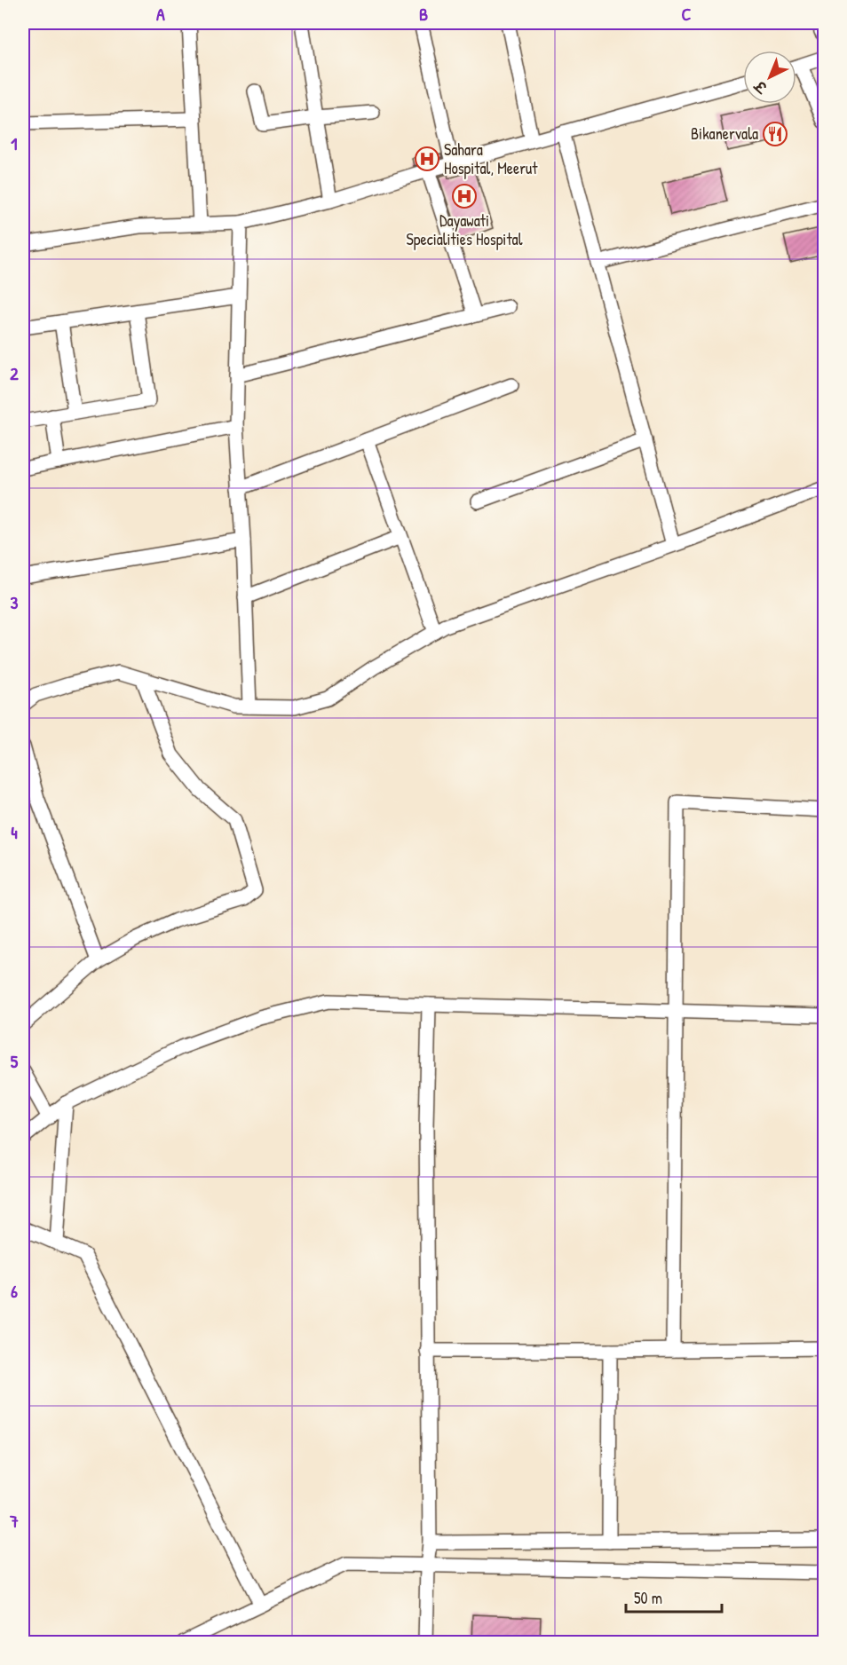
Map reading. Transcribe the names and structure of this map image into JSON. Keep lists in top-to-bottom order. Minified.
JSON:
{"places":{"restaurant":["Bikanervala"],"hospital":["Sahara Hospital, Meerut","Dayawati Specialities Hospital"]},"scale_bar":"50 m","north":"bottom left","grid":{"columns":["A","B","C"],"rows":["1","2","3","4","5","6","7"]}}
